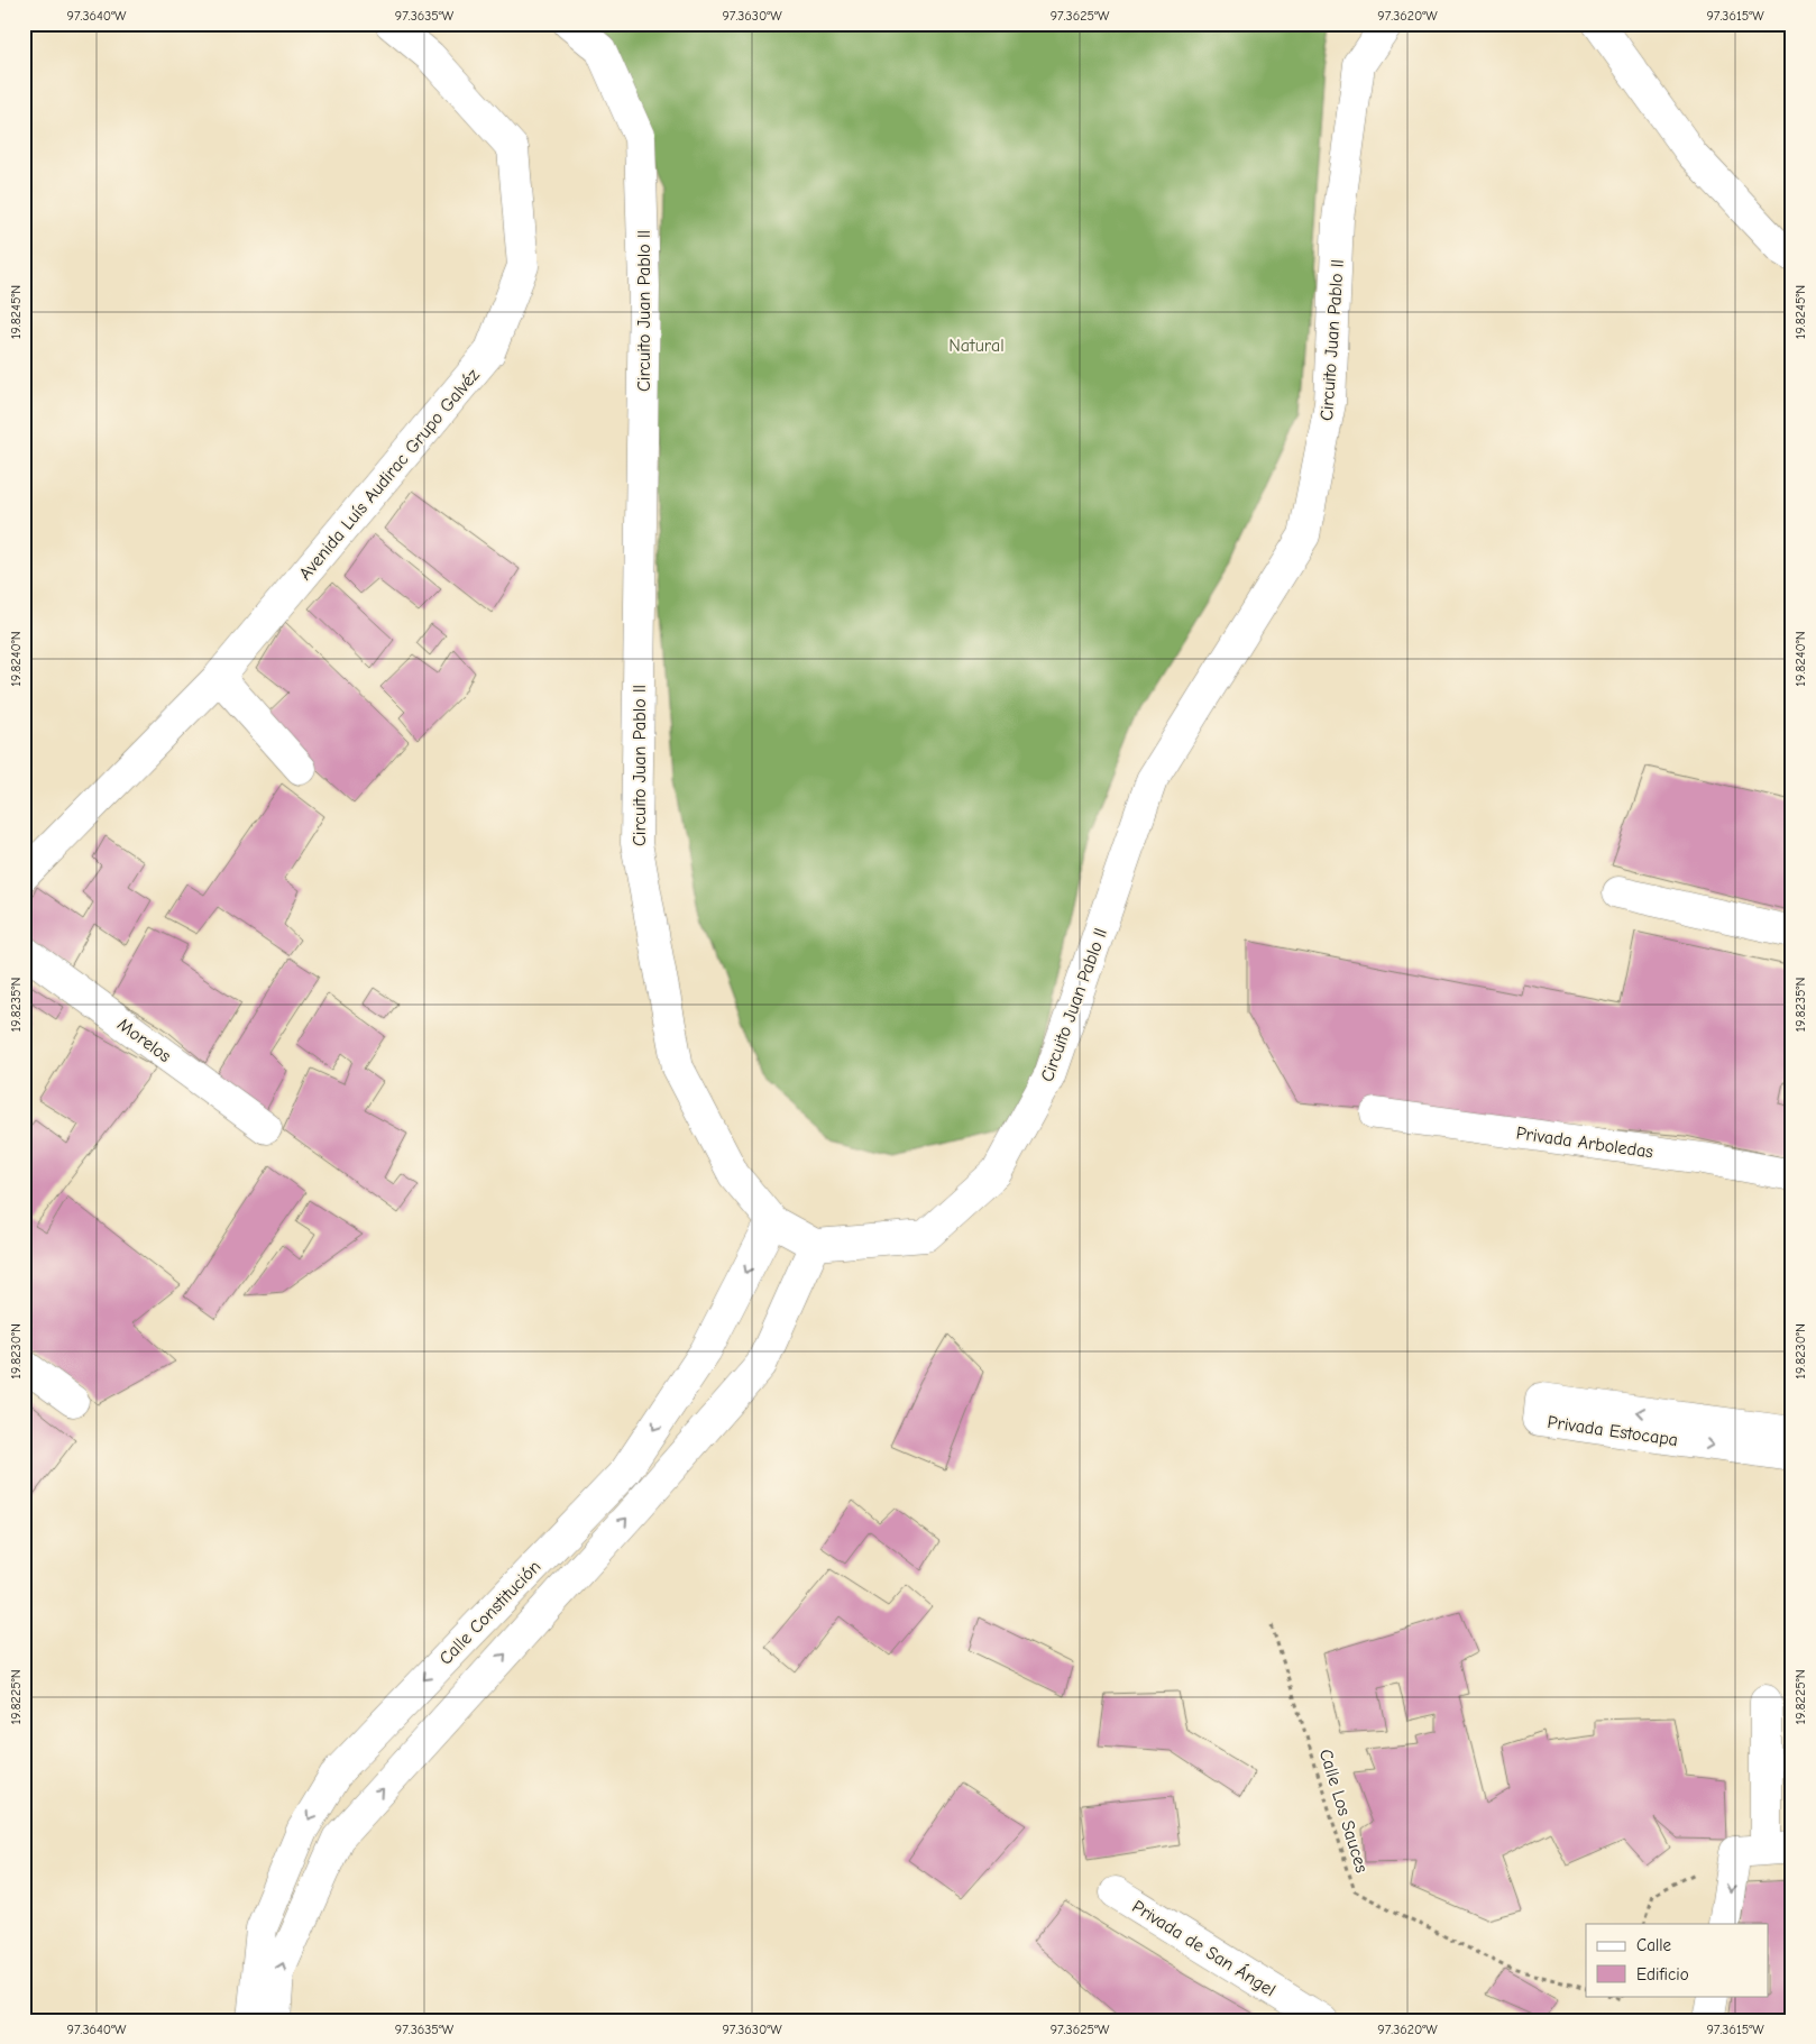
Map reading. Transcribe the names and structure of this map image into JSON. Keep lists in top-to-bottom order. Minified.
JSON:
{"streets":{"street":["Circuito Juan Pablo ll","Avenida Luís Audirac Grupo Galvéz","Morelos","Privada Arboledas","Privada Estocapa","Calle Constitución","Privada de San Ángel"],"path":["Calle Los Sauces"]},"crossings":[["Circuito Juan Pablo ll","Calle Constitución"]],"parks":["Natural"],"legend":["Calle","Edificio"],"coordinates":["97.3640°W","97.3635°W","97.3630°W","97.3625°W","97.3620°W","97.3615°W","19.8245°N","19.8240°N","19.8235°N","19.8230°N","19.8225°N"]}
